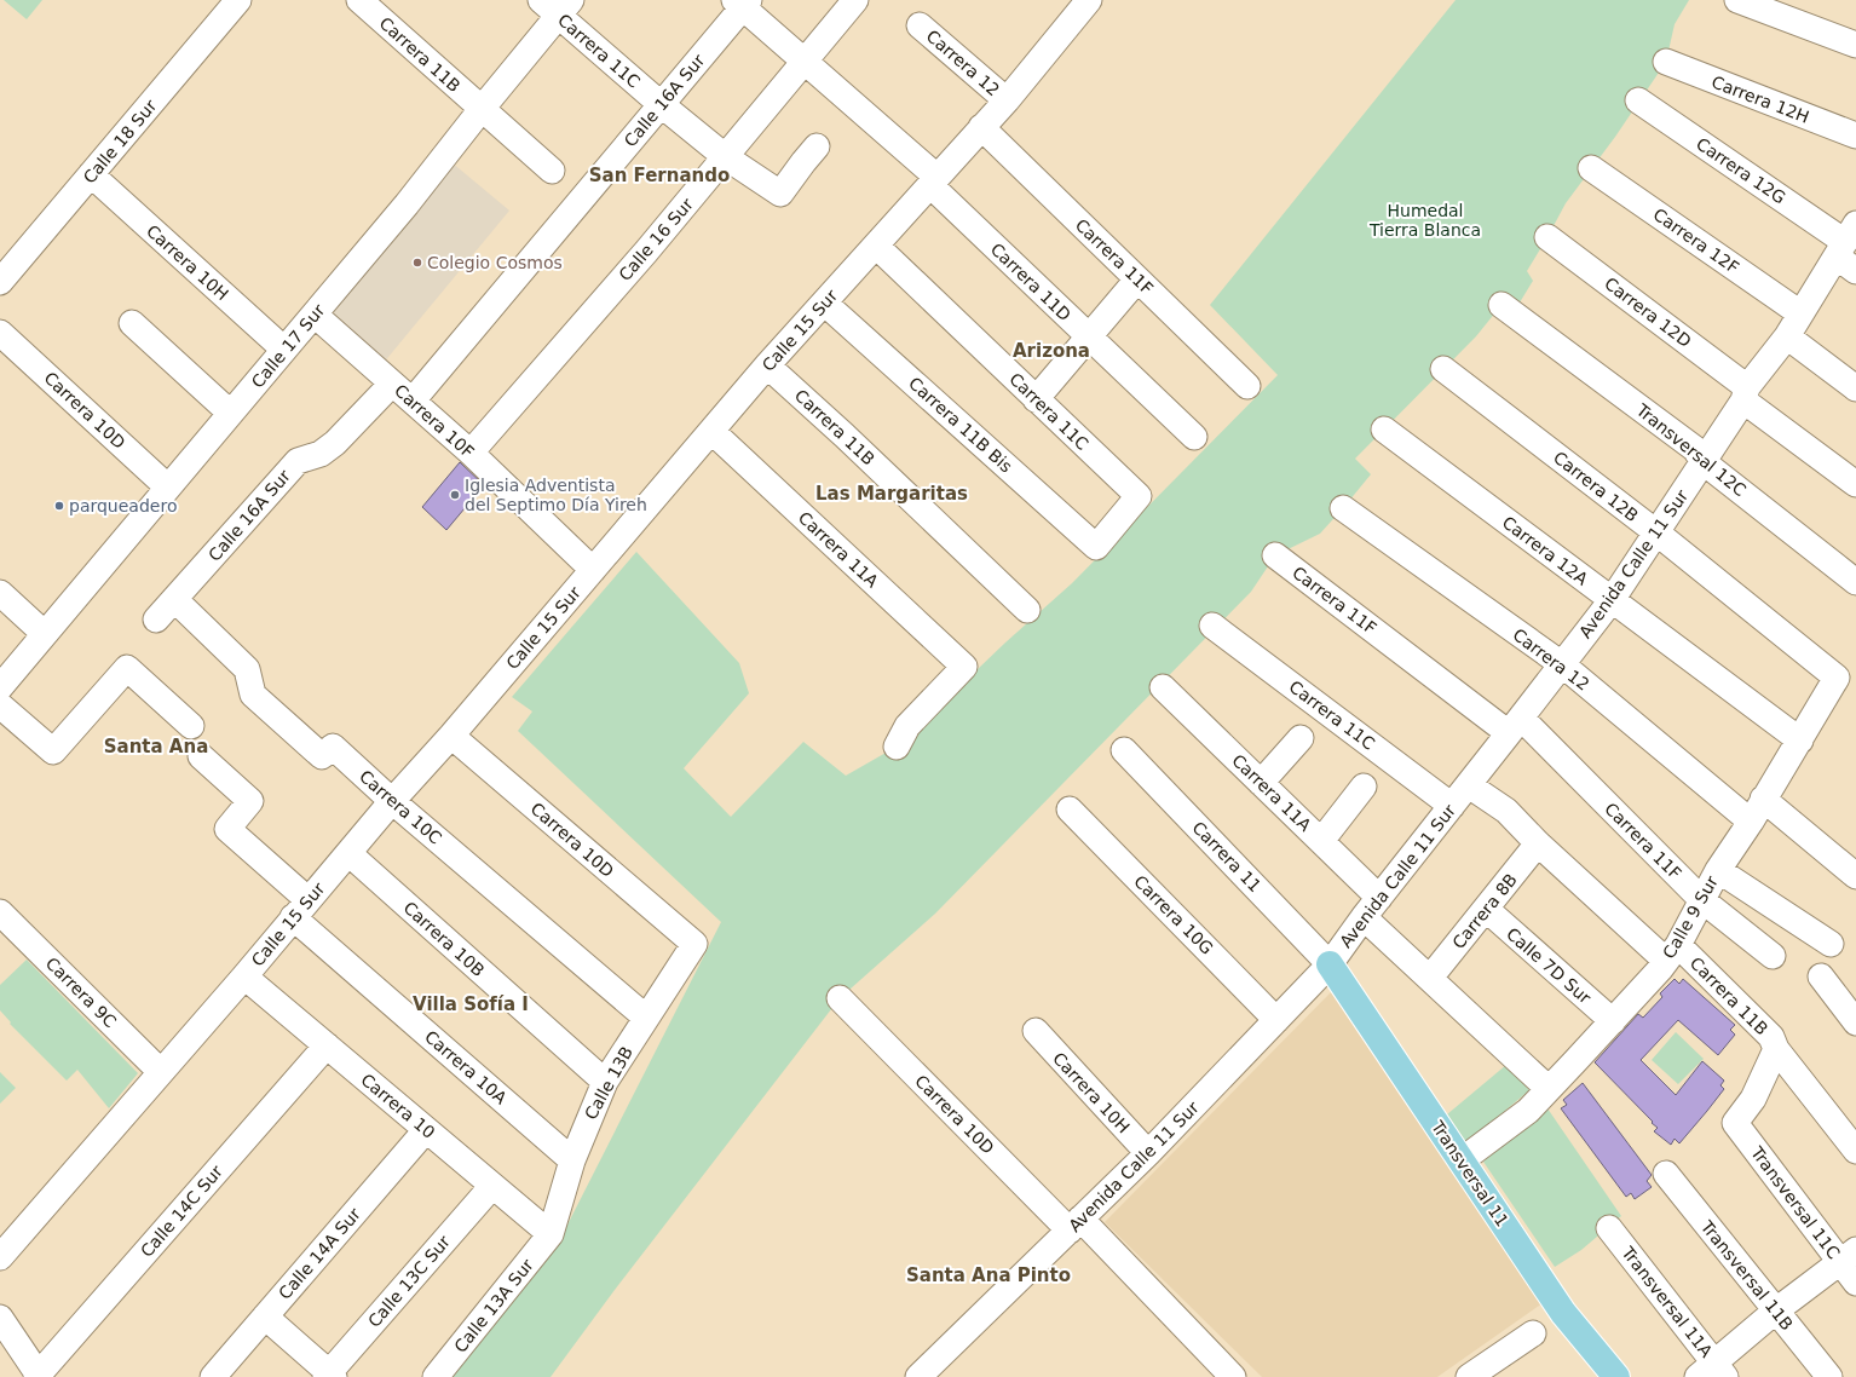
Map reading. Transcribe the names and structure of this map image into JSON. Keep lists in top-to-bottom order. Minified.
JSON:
{"streets":{"main road":["Transversal 11"],"street":["Carrera 11C","Carrera 11B","Carrera 12","Carrera 12H","Calle 16A Sur","Calle 18 Sur","Carrera 12G","Calle 16 Sur","Carrera 12F","Carrera 11F","Carrera 10H","Carrera 11D","Carrera 12D","Calle 15 Sur","Calle 17 Sur","Carrera 10D","Carrera 10F","Carrera 11B Bis","Transversal 12C","Carrera 12B","Carrera 11A","Carrera 12A","Avenida Calle 11 Sur","Carrera 10C","Carrera 11","Carrera 8B","Carrera 10G","Calle 9 Sur","Carrera 10B","Calle 7D Sur","Carrera 9C","Carrera 10A","Calle 13B","Carrera 10","Transversal 11C","Calle 14C Sur","Calle 14A Sur","Transversal 11B","Calle 13C Sur","Transversal 11A","Calle 13A Sur"]},"crossings":[["Carrera 11C","Calle 16A Sur"],["Carrera 11C","Calle 16 Sur"],["Carrera 11C","Calle 15 Sur"],["Carrera 11C","Calle 17 Sur"],["Carrera 11C","Carrera 11B Bis"],["Carrera 11C","Avenida Calle 11 Sur"],["Carrera 11B","Calle 15 Sur"],["Carrera 11B","Calle 17 Sur"],["Carrera 11B","Calle 9 Sur"],["Carrera 11B","Transversal 11C"],["Carrera 12","Calle 15 Sur"],["Carrera 12","Avenida Calle 11 Sur"],["Carrera 12","Calle 9 Sur"],["Calle 16A Sur","Carrera 11D"],["Calle 16A Sur","Carrera 10F"],["Calle 16A Sur","Carrera 10C"],["Calle 18 Sur","Carrera 10H"],["Carrera 12G","Avenida Calle 11 Sur"],["Calle 16 Sur","Carrera 11D"],["Calle 16 Sur","Carrera 10F"],["Carrera 12F","Avenida Calle 11 Sur"],["Carrera 11F","Calle 15 Sur"],["Carrera 11F","Avenida Calle 11 Sur"],["Carrera 11F","Calle 9 Sur"],["Carrera 10H","Calle 17 Sur"],["Carrera 10H","Avenida Calle 11 Sur"],["Carrera 11D","Calle 15 Sur"],["Carrera 12D","Avenida Calle 11 Sur"],["Calle 15 Sur","Carrera 10D"],["Calle 15 Sur","Carrera 10F"],["Calle 15 Sur","Carrera 11B Bis"],["Calle 15 Sur","Carrera 11A"],["Calle 15 Sur","Carrera 10C"],["Calle 15 Sur","Carrera 10B"],["Calle 15 Sur","Carrera 9C"],["Calle 15 Sur","Carrera 10A"],["Calle 15 Sur","Carrera 10"],["Calle 17 Sur","Carrera 10D"],["Calle 17 Sur","Carrera 10F"],["Carrera 10D","Avenida Calle 11 Sur"],["Carrera 10D","Calle 13B"],["Transversal 12C","Avenida Calle 11 Sur"],["Carrera 12B","Avenida Calle 11 Sur"],["Carrera 12B","Calle 9 Sur"],["Carrera 11A","Avenida Calle 11 Sur"],["Carrera 11A","Carrera 8B"],["Carrera 11A","Calle 9 Sur"],["Carrera 12A","Avenida Calle 11 Sur"],["Carrera 12A","Calle 9 Sur"],["Avenida Calle 11 Sur","Carrera 11"],["Avenida Calle 11 Sur","Carrera 10G"],["Avenida Calle 11 Sur","Transversal 11"],["Carrera 10C","Calle 13B"],["Carrera 11","Transversal 11"],["Carrera 8B","Calle 7D Sur"],["Calle 9 Sur","Calle 7D Sur"],["Calle 9 Sur","Transversal 11"],["Carrera 10B","Calle 13B"],["Carrera 10A","Calle 13B"],["Calle 13B","Carrera 10"],["Calle 13B","Calle 13A Sur"],["Carrera 10","Calle 14C Sur"],["Carrera 10","Calle 14A Sur"],["Carrera 10","Calle 13C Sur"],["Carrera 10","Calle 13A Sur"]],"districts":["San Fernando","Arizona","Las Margaritas","Santa Ana","Villa Sofía I","Santa Ana Pinto"],"parks":["Humedal Tierra Blanca"],"places":["Colegio Cosmos","Iglesia Adventista del Septimo Día Yireh","parqueadero"]}
